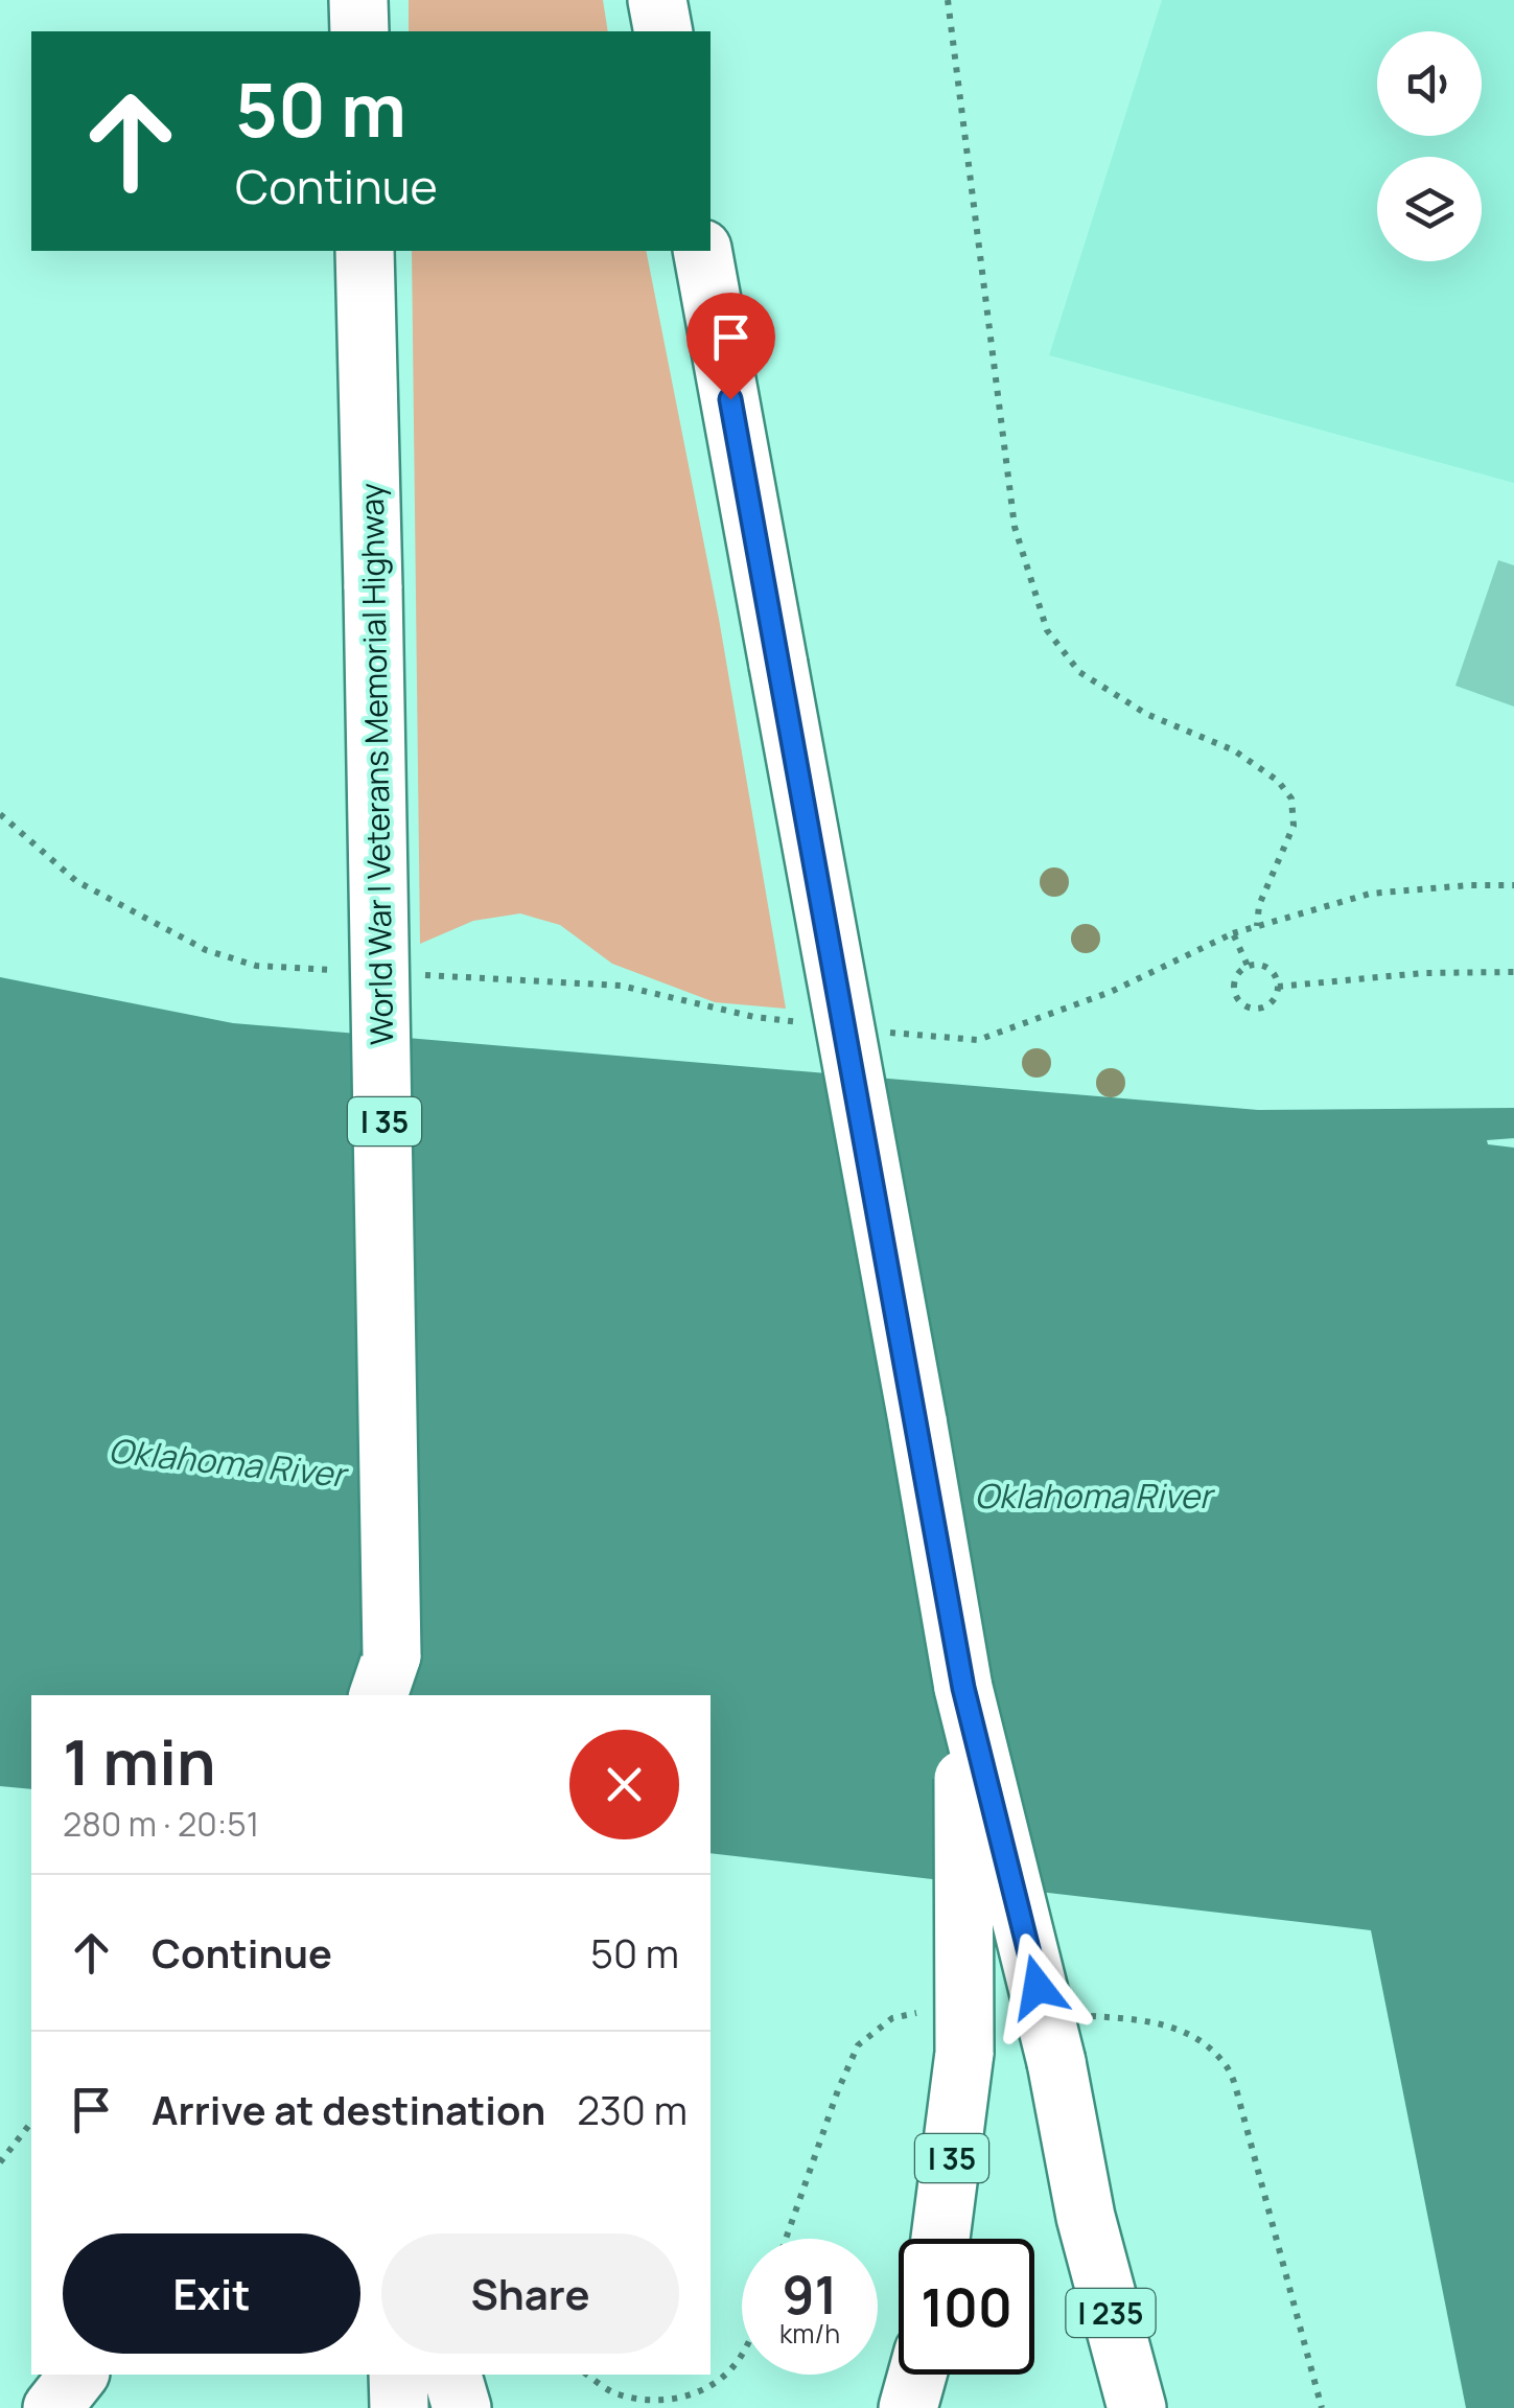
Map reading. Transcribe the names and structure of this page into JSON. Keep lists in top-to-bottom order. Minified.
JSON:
{"streets":{"highway":["World War I Veterans Memorial Highway","I 35","I 235"]},"crossings":[["I 35","I 235"]],"water":["Oklahoma River"],"page":{"turn":["50 m","Continue"],"heading":["1 min","280 m · 20:51"],"list":[{"name":"Continue","value":"50 m"},{"name":"Arrive at destination","value":"230 m"}],"buttons":["Exit","Share"],"speed":"91 km/h","limit":"100"}}
